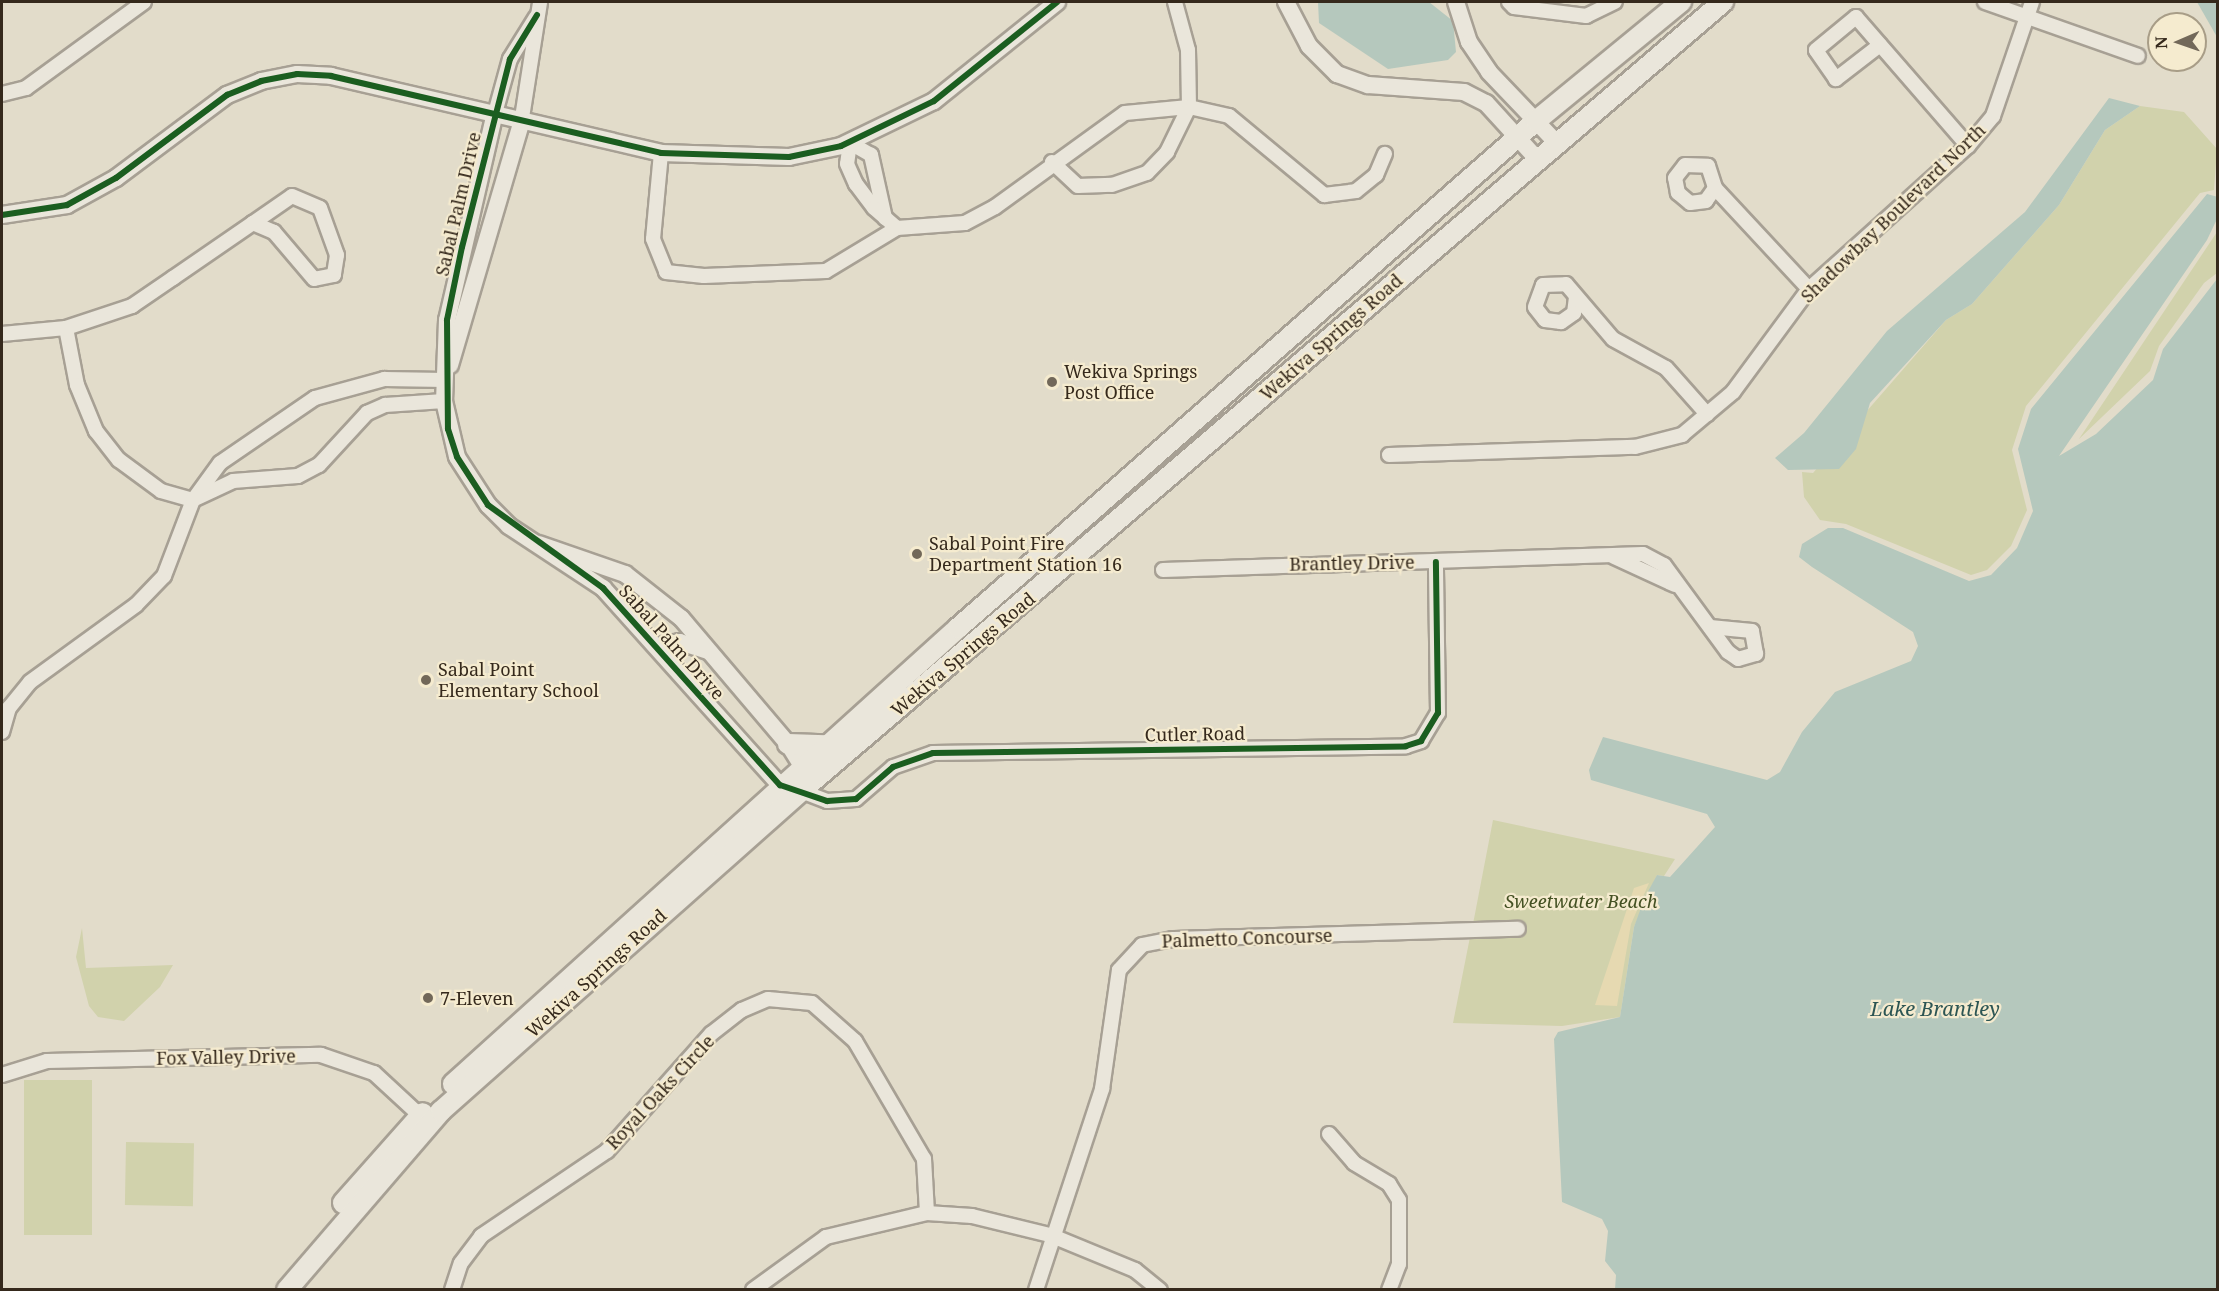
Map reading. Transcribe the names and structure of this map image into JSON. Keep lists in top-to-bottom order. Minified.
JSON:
{"streets":{"main road":["Wekiva Springs Road"],"street":["Sabal Palm Drive","Shadowbay Boulevard North","Brantley Drive","Cutler Road","Palmetto Concourse","Fox Valley Drive","Royal Oaks Circle"]},"crossings":[["Sabal Palm Drive","Wekiva Springs Road"],["Wekiva Springs Road","Cutler Road"],["Wekiva Springs Road","Fox Valley Drive"],["Brantley Drive","Cutler Road"]],"water":["Lake Brantley"],"parks":["Sweetwater Beach"],"places":["Wekiva Springs Post Office","Sabal Point Fire Department Station 16","Sabal Point Elementary School","7-Eleven"],"north":"left"}
